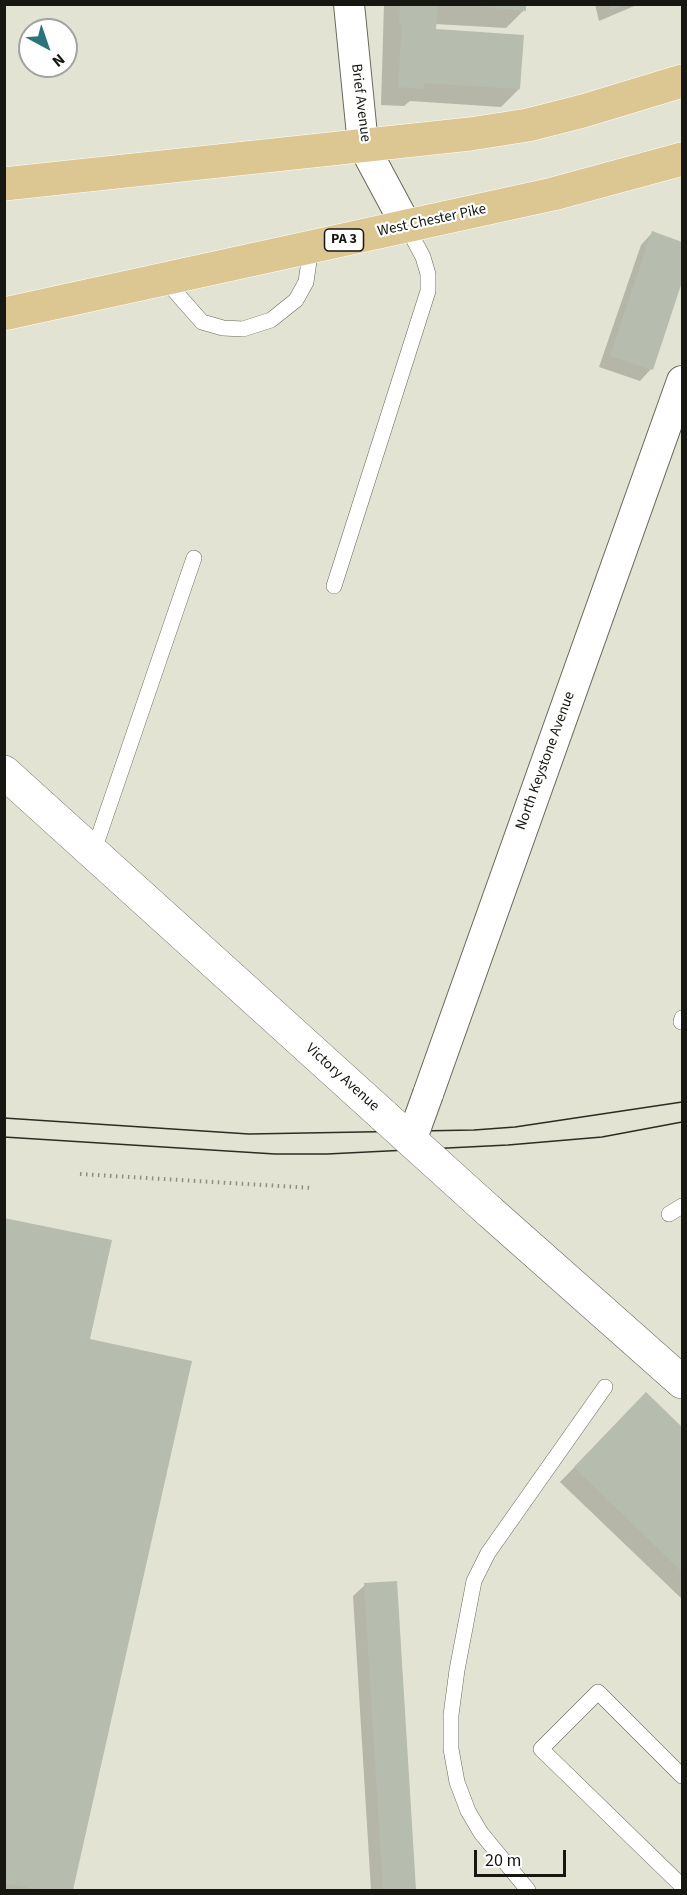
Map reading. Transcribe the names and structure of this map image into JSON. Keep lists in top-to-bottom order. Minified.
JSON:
{"streets":{"main road":["West Chester Pike","PA 3"],"street":["Brief Avenue","North Keystone Avenue","Victory Avenue"]},"crossings":[["Brief Avenue","West Chester Pike"],["North Keystone Avenue","Victory Avenue"]],"scale_bar":"20 m","north":"bottom right"}
